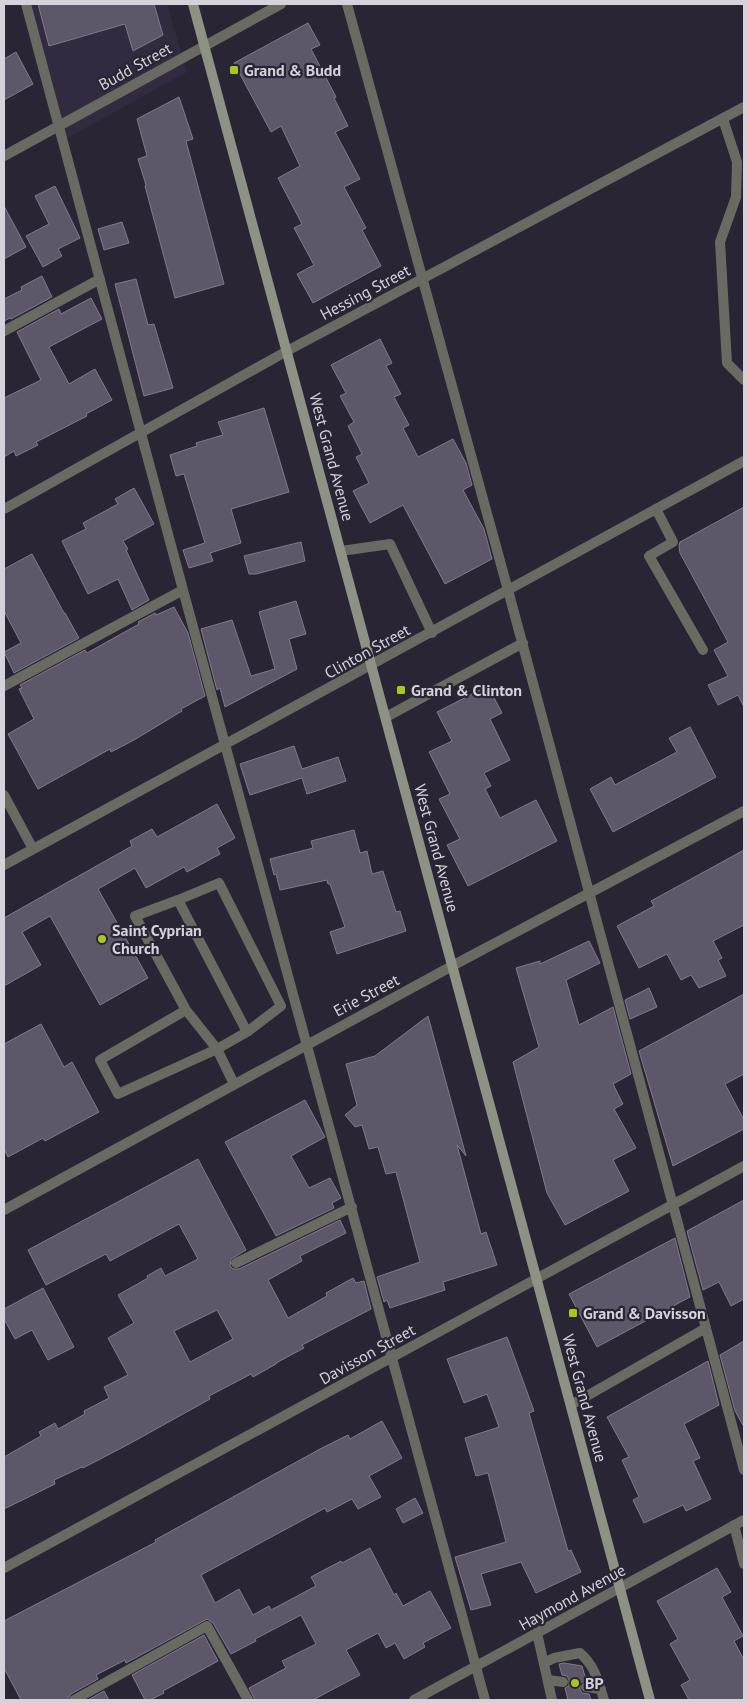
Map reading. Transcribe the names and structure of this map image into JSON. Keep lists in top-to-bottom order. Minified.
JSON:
{"streets":{"main road":["West Grand Avenue"],"street":["Budd Street","Hessing Street","Clinton Street","Erie Street","Davisson Street","Haymond Avenue"]},"crossings":[["Budd Street","West Grand Avenue"],["Hessing Street","West Grand Avenue"],["West Grand Avenue","Clinton Street"],["West Grand Avenue","Erie Street"],["West Grand Avenue","Davisson Street"],["West Grand Avenue","Haymond Avenue"]],"places":{"transit":["Grand & Budd","Grand & Clinton","Grand & Davisson"],"other":["Saint Cyprian Church","BP"]}}
